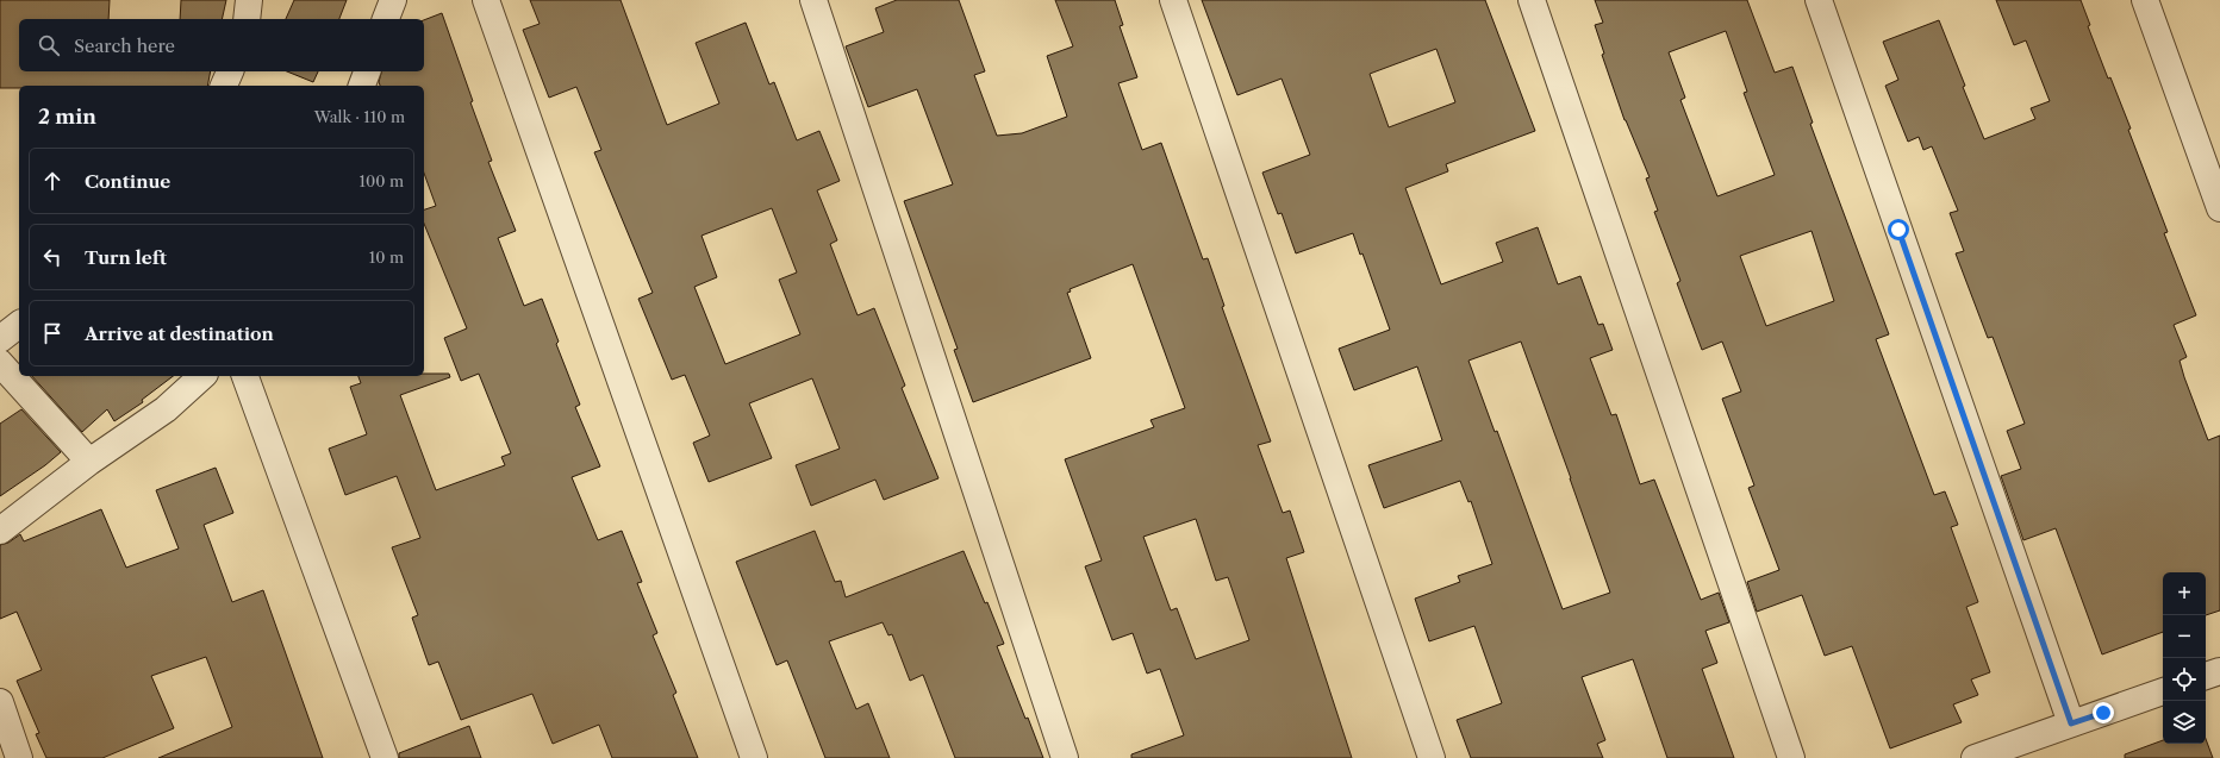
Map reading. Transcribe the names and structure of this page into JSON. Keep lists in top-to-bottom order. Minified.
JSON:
{"page":{"search":"Search here","heading":["2 min","Walk · 110 m"],"list":[["Continue","100 m"],["Turn left","10 m"],"Arrive at destination"],"map_buttons":["+","−"]}}
